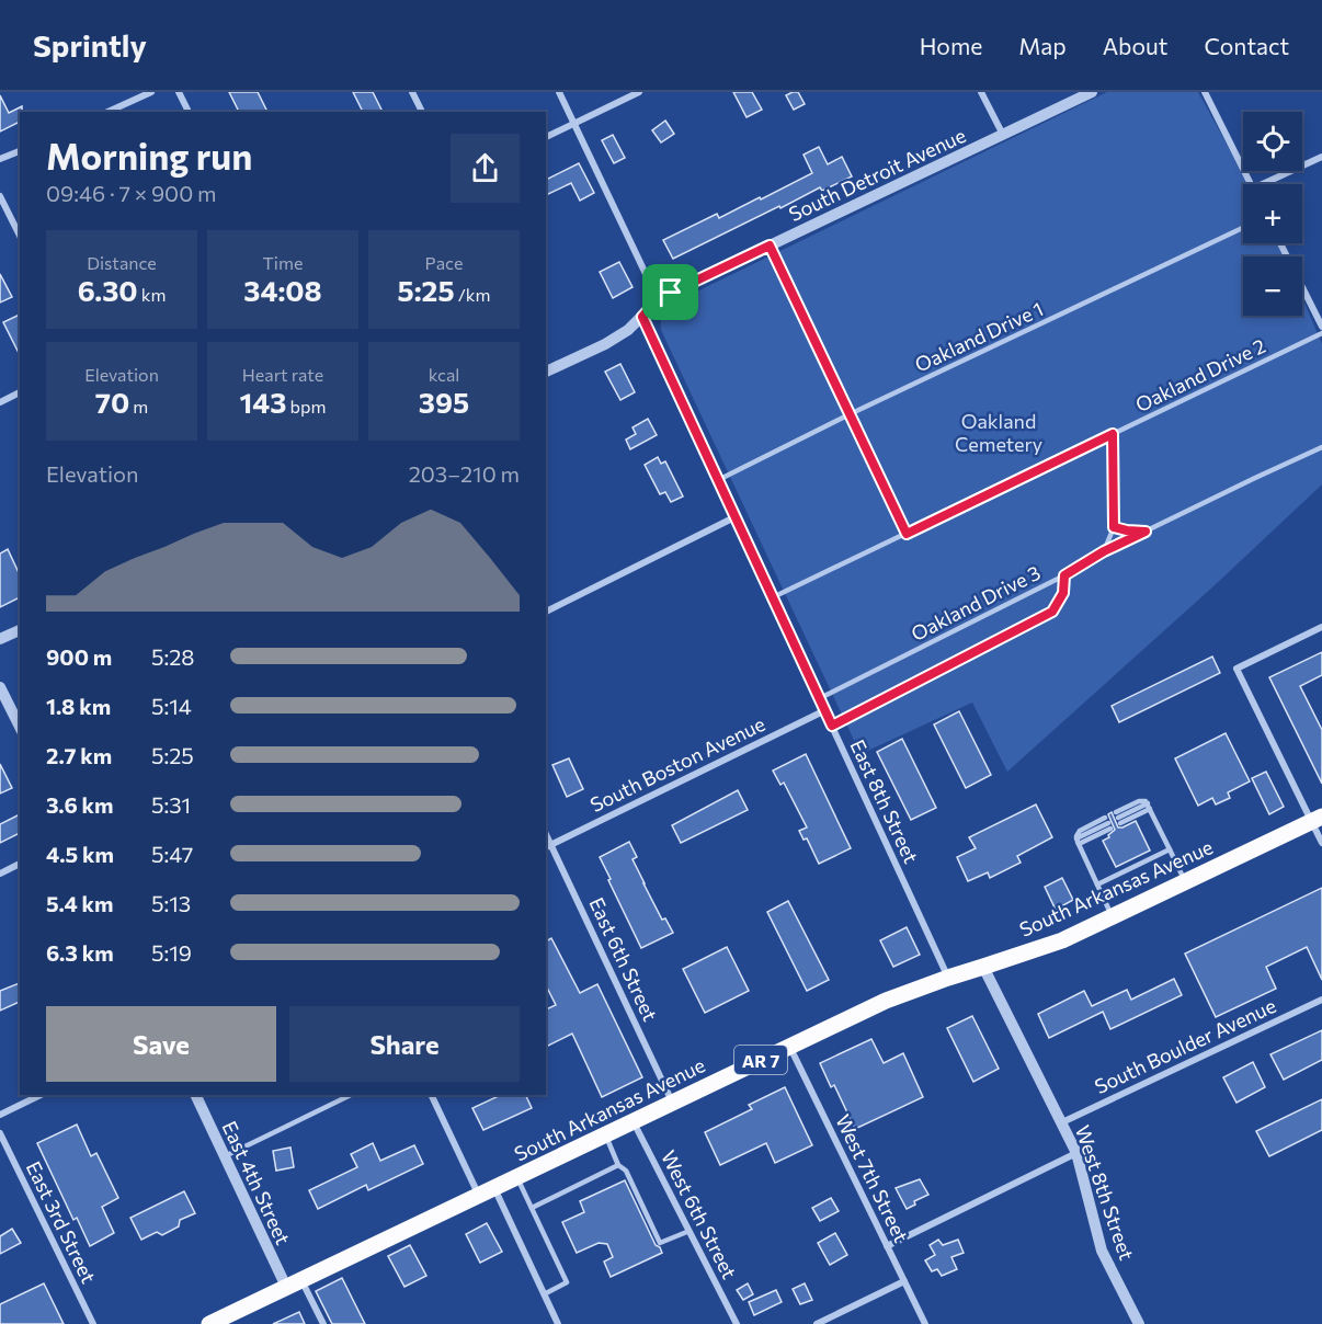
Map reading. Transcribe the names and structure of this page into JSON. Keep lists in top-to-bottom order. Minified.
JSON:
{"streets":{"highway":["South Arkansas Avenue","AR 7"],"street":["South Detroit Avenue","South Boston Avenue","East 8th Street","East 6th Street","South Boulder Avenue","West 7th Street","East 4th Street","West 8th Street","West 6th Street","East 3rd Street"],"lane":["Oakland Drive 1","Oakland Drive 2","Oakland Drive 3"]},"crossings":[["South Detroit Avenue","East 8th Street"],["Oakland Drive 1","East 8th Street"],["Oakland Drive 2","East 8th Street"],["Oakland Drive 3","East 8th Street"],["South Boston Avenue","East 8th Street"],["South Boston Avenue","East 6th Street"],["East 8th Street","South Arkansas Avenue"],["South Arkansas Avenue","East 6th Street"],["South Arkansas Avenue","West 7th Street"],["South Arkansas Avenue","East 4th Street"],["South Arkansas Avenue","West 8th Street"],["South Arkansas Avenue","West 6th Street"],["South Boulder Avenue","West 8th Street"]],"parks":["Oakland Cemetery"],"page":{"header":"Sprintly","nav":["Home","Map","About","Contact"],"map_buttons":["+","−"],"heading":["Morning run","09:46 · 7 × 900 m"],"stats":[["Distance","6.30 km"],["Time","34:08"],["Pace","5:25 /km"],["Elevation","70 m"],["Heart rate","143 bpm"],["kcal","395"]],"chart":["Elevation","203–210 m"],"list":[{"name":"900 m","note":"5:28"},{"name":"1.8 km","note":"5:14"},{"name":"2.7 km","note":"5:25"},{"name":"3.6 km","note":"5:31"},{"name":"4.5 km","note":"5:47"},{"name":"5.4 km","note":"5:13"},{"name":"6.3 km","note":"5:19"}],"buttons":["Save","Share"]}}
